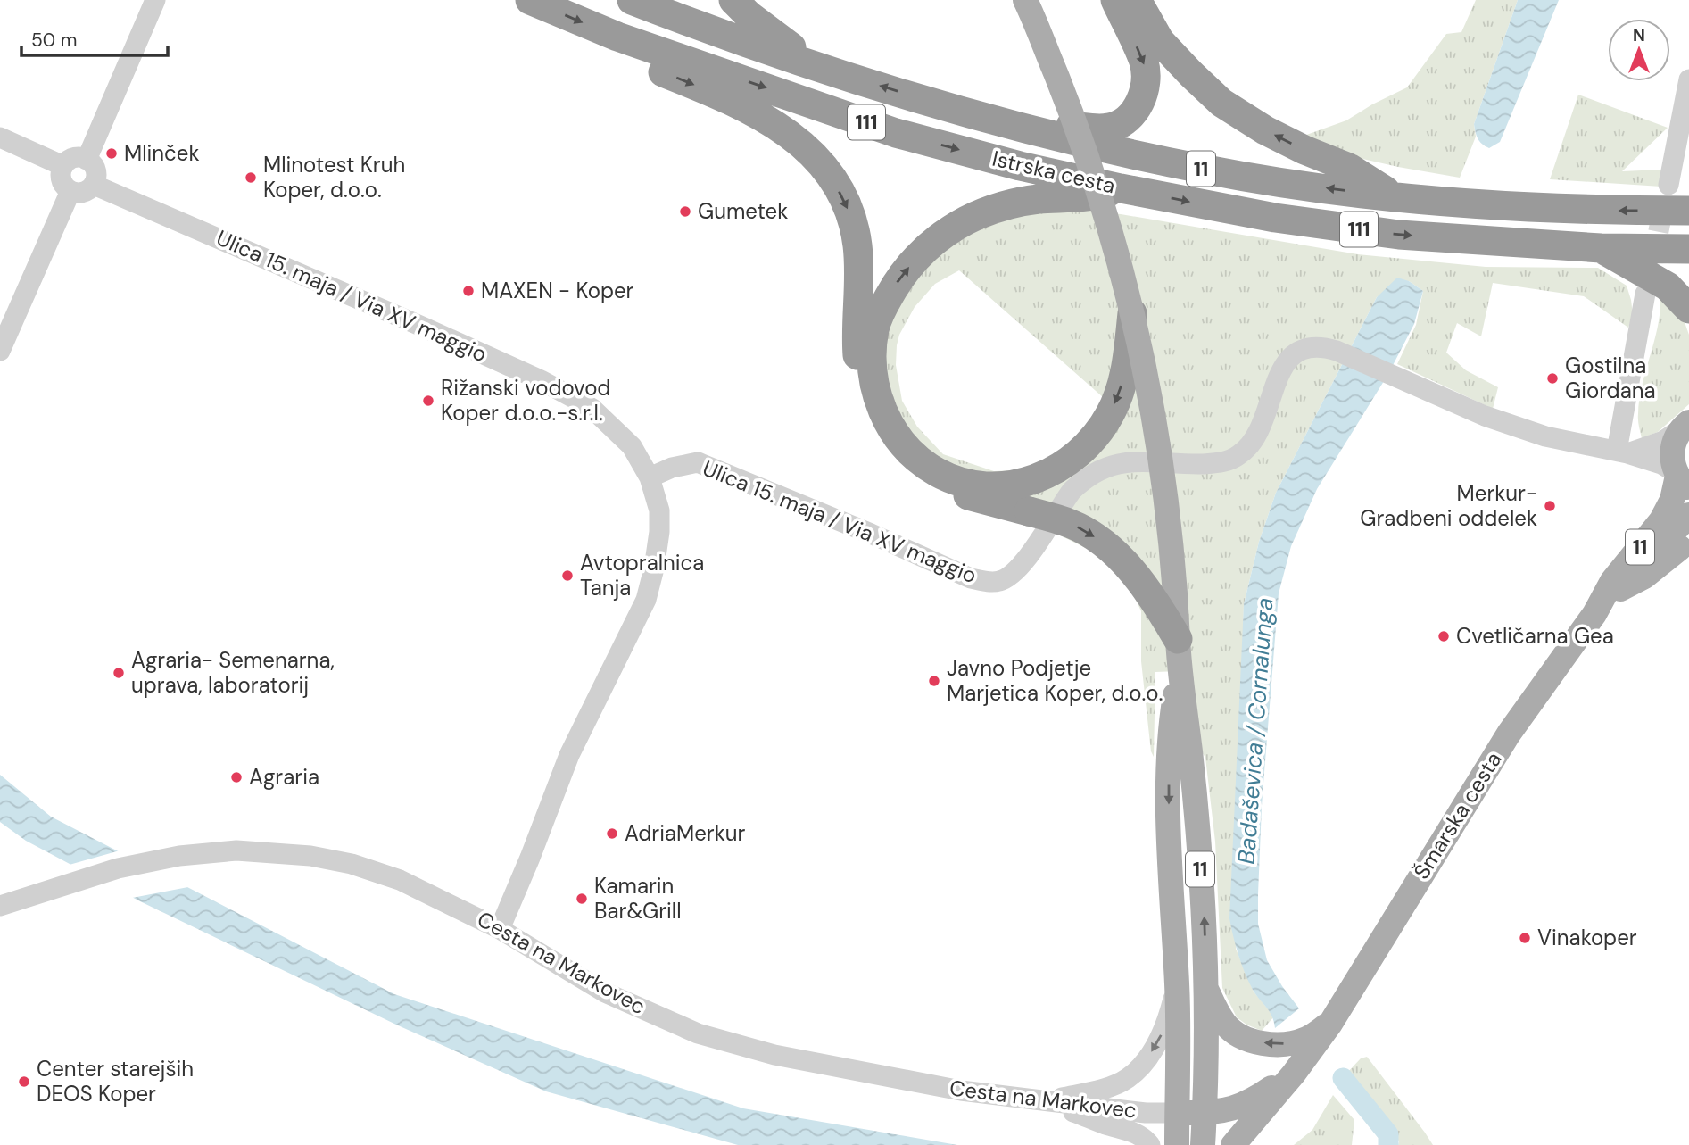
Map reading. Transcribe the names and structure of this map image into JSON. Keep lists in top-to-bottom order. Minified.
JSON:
{"streets":{"highway":["111","11","Istrska cesta"],"main road":["Šmarska cesta","Cesta na Markovec"],"street":["Ulica 15. maja / Via XV maggio"]},"crossings":[["111","Istrska cesta"],["11","Istrska cesta"],["11","Ulica 15. maja / Via XV maggio"],["11","Šmarska cesta"],["11","Cesta na Markovec"],["Ulica 15. maja / Via XV maggio","Cesta na Markovec"]],"water":["Badaševica / Cornalunga"],"places":["Mlinček","Mlinotest Kruh Koper, d.o.o.","Gumetek","MAXEN - Koper","Gostilna Giordana","Rižanski vodovod Koper d.o.o.-s.r.l.","Merkur- Gradbeni oddelek","Avtopralnica Tanja","Cvetličarna Gea","Agraria- Semenarna, uprava, laboratorij","Javno Podjetje Marjetica Koper, d.o.o.","Agraria","AdriaMerkur","Kamarin Bar&Grill","Vinakoper","Center starejših DEOS Koper"],"scale_bar":"50 m","north":"top"}
